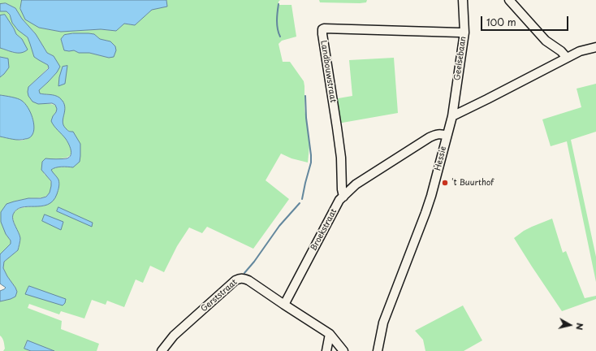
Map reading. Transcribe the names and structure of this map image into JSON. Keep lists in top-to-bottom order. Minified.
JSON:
{"streets":{"street":["Geelsebaan","Landbouwstraat","Hessie","Broekstraat","Gerststraat"]},"crossings":[["Geelsebaan","Landbouwstraat"],["Geelsebaan","Hessie"],["Landbouwstraat","Broekstraat"],["Hessie","Broekstraat"],["Broekstraat","Gerststraat"]],"places":["'t Buurthof"],"scale_bar":"100 m","north":"right"}
